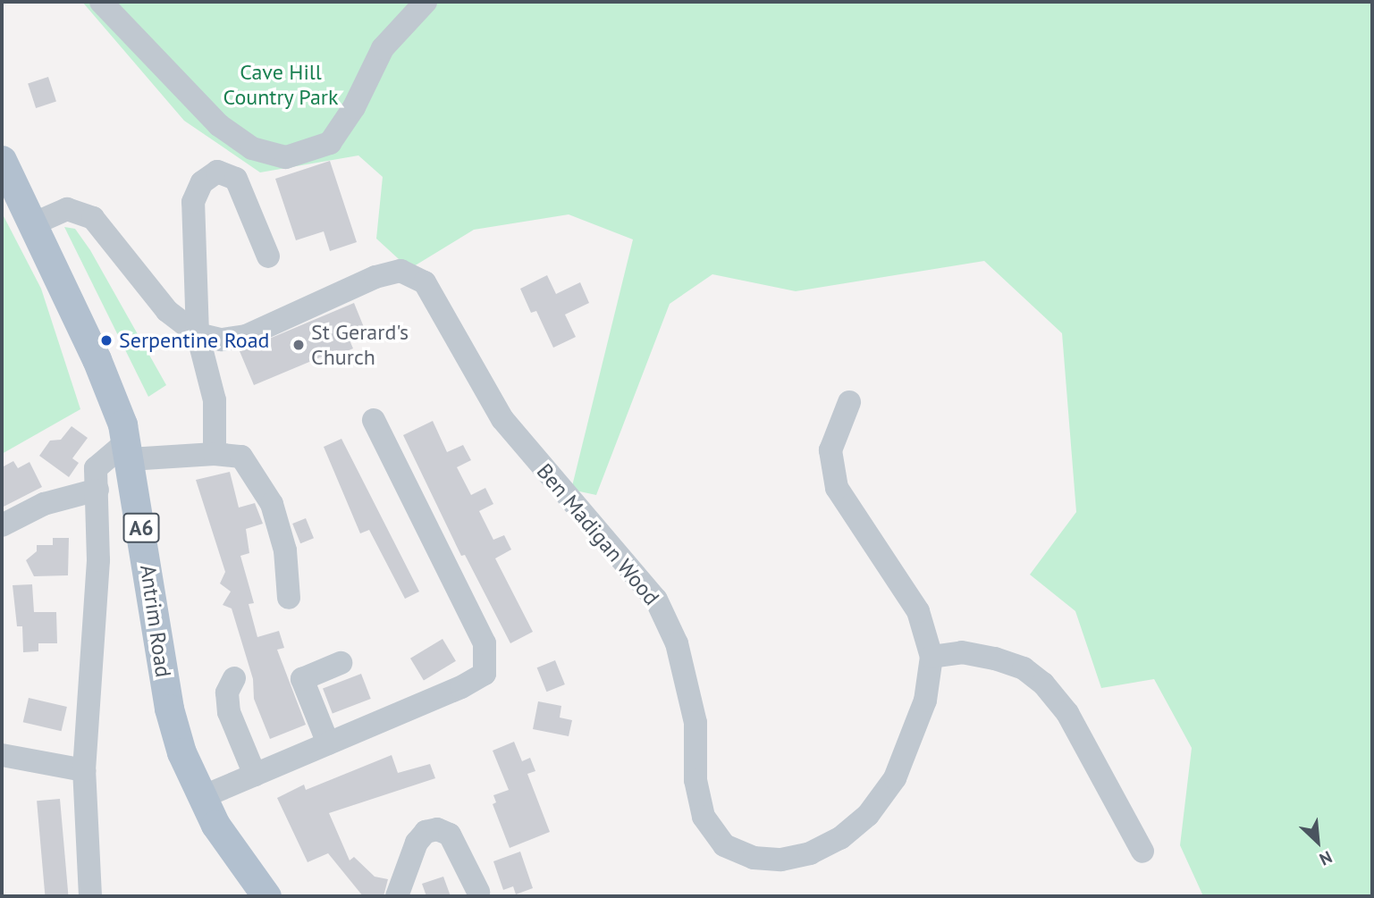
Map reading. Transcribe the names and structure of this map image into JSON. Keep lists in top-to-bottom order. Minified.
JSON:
{"streets":{"main road":["A6","Antrim Road"],"street":["Ben Madigan Wood"]},"crossings":[["Ben Madigan Wood","Antrim Road"]],"parks":["Cave Hill Country Park"],"places":["Serpentine Road","St Gerard's Church"],"north":"bottom right"}
